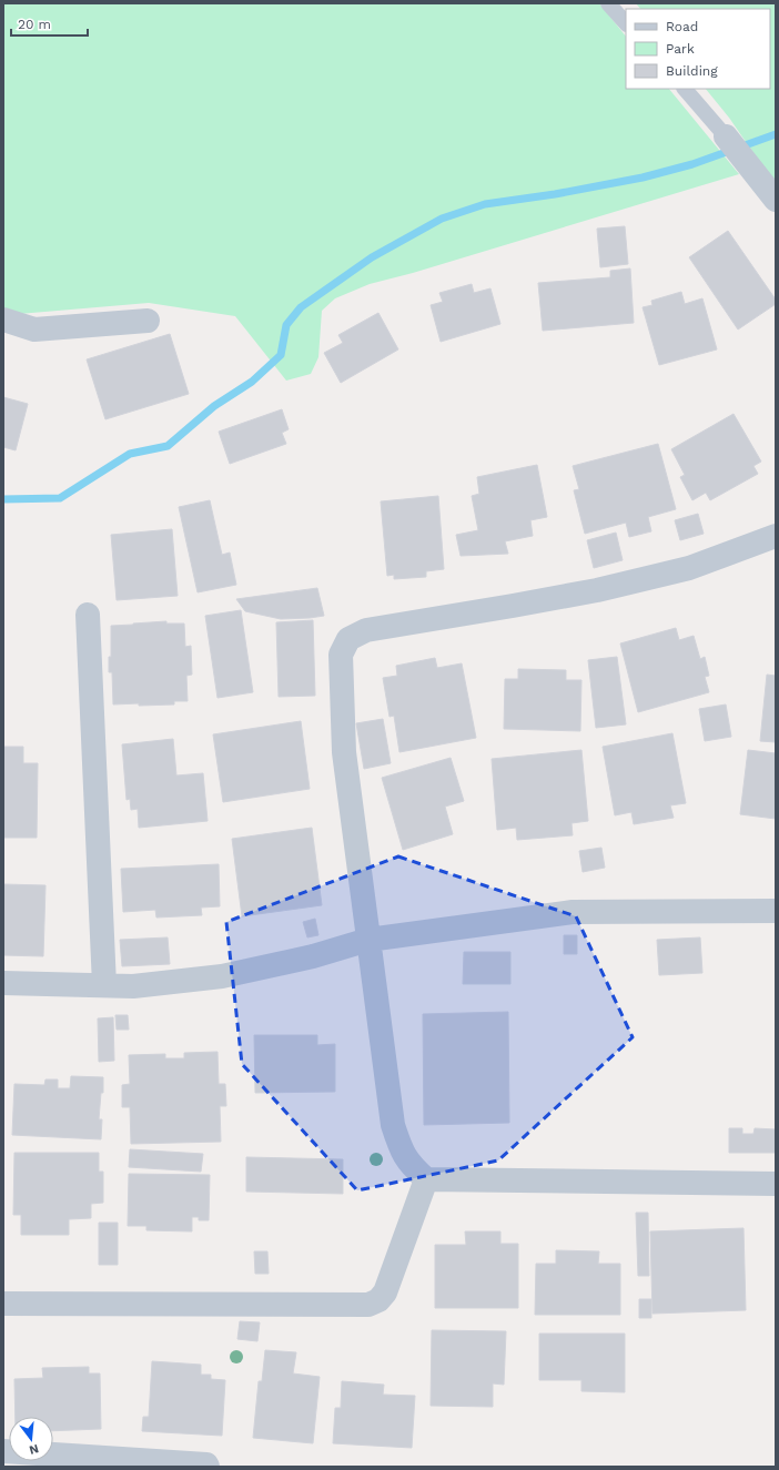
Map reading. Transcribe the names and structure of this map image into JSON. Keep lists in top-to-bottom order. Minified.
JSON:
{"legend":["Road","Park","Building"],"scale_bar":"20 m","north":"bottom"}
